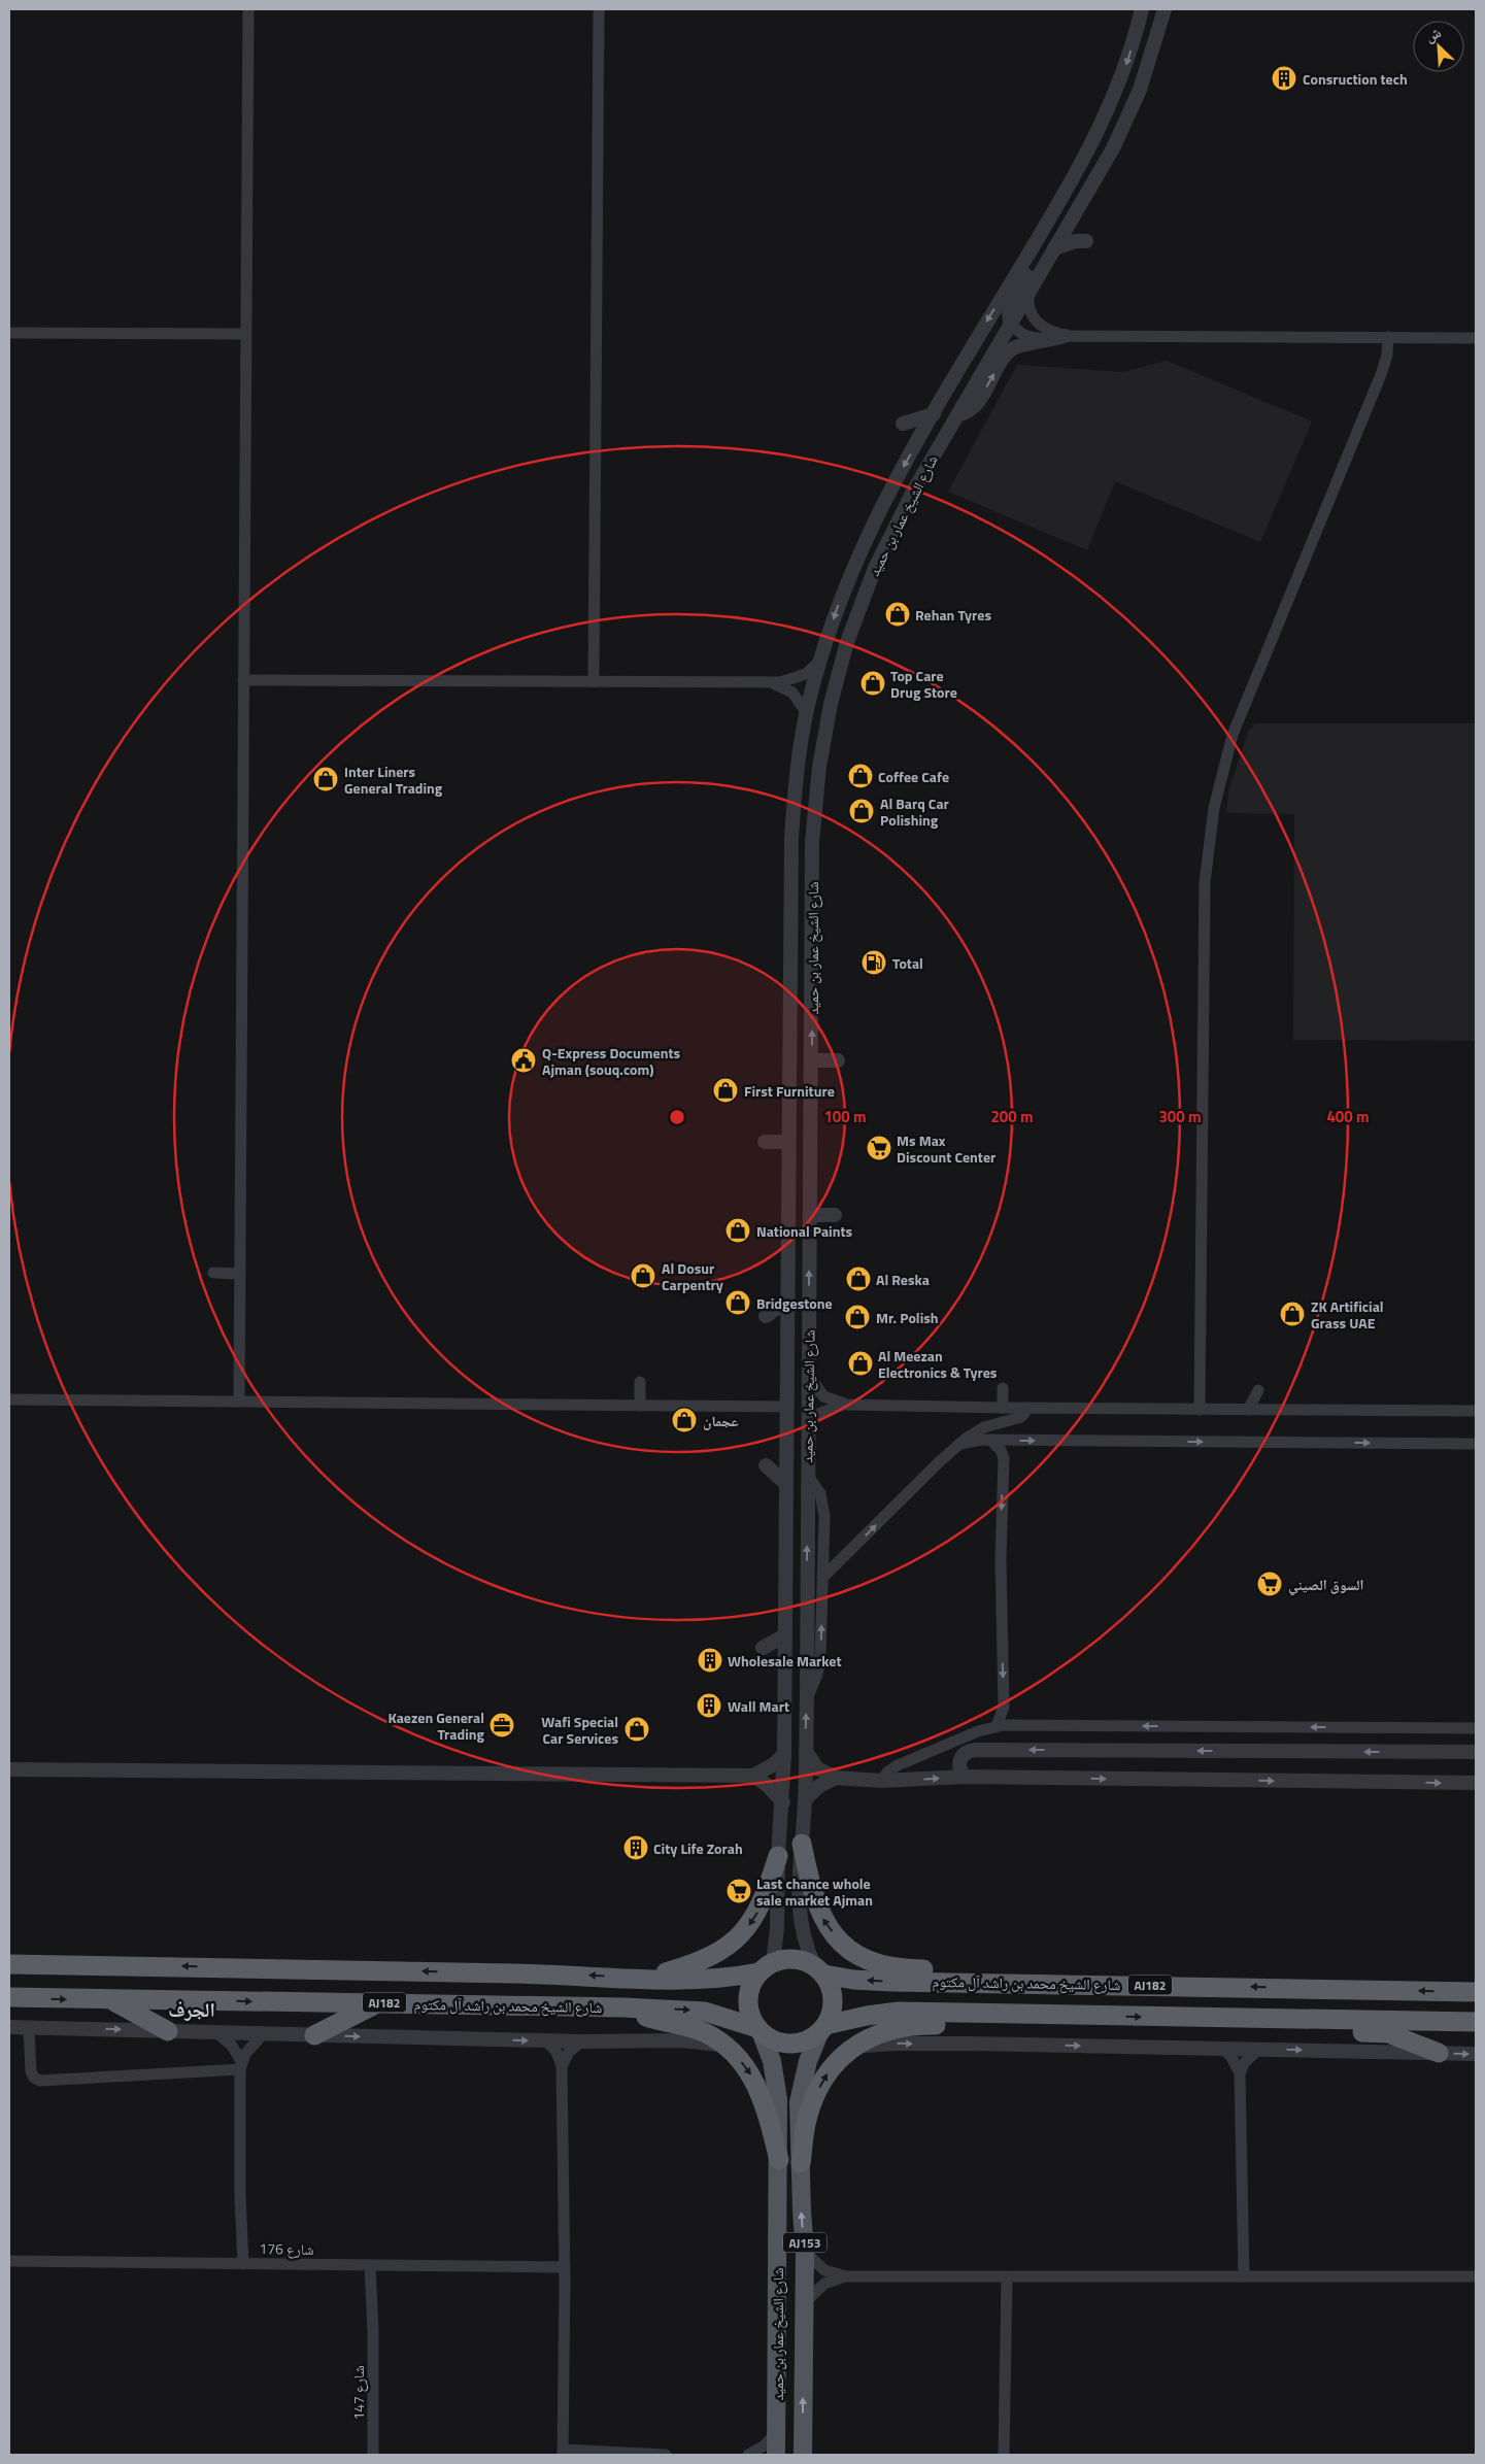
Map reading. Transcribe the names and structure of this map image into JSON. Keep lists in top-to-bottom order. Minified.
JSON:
{"streets":{"highway":["شارع الشيخ محمد بن راشد آل مكتوم","AJ182"],"main road":["شارع الشيخ عمار بن حميد","AJ153"],"street":["شارع 176","شارع 147"]},"crossings":[["شارع الشيخ عمار بن حميد","شارع الشيخ محمد بن راشد آل مكتوم"],["شارع 176","شارع 147"]],"districts":["الجرف"],"places":{"building":["Consruction tech","Wholesale Market","Wall Mart","City Life Zorah"],"shop":["Rehan Tyres","Top Care Drug Store","Coffee Cafe","Inter Liners General Trading","Al Barq Car Polishing","First Furniture","National Paints","Al Dosur Carpentry","Al Reska","Bridgestone","ZK Artificial Grass UAE","Mr. Polish","Al Meezan Electronics & Tyres","عجمان","Wafi Special Car Services"],"fuel station":["Total"],"public building":["Q-Express Documents Ajman (souq.com)"],"supermarket":["Ms Max Discount Center","السوق الصيني","Last chance whole sale market Ajman"],"office":["Kaezen General Trading"]},"north":"top left","rings":["100 m","200 m","300 m","400 m"]}
